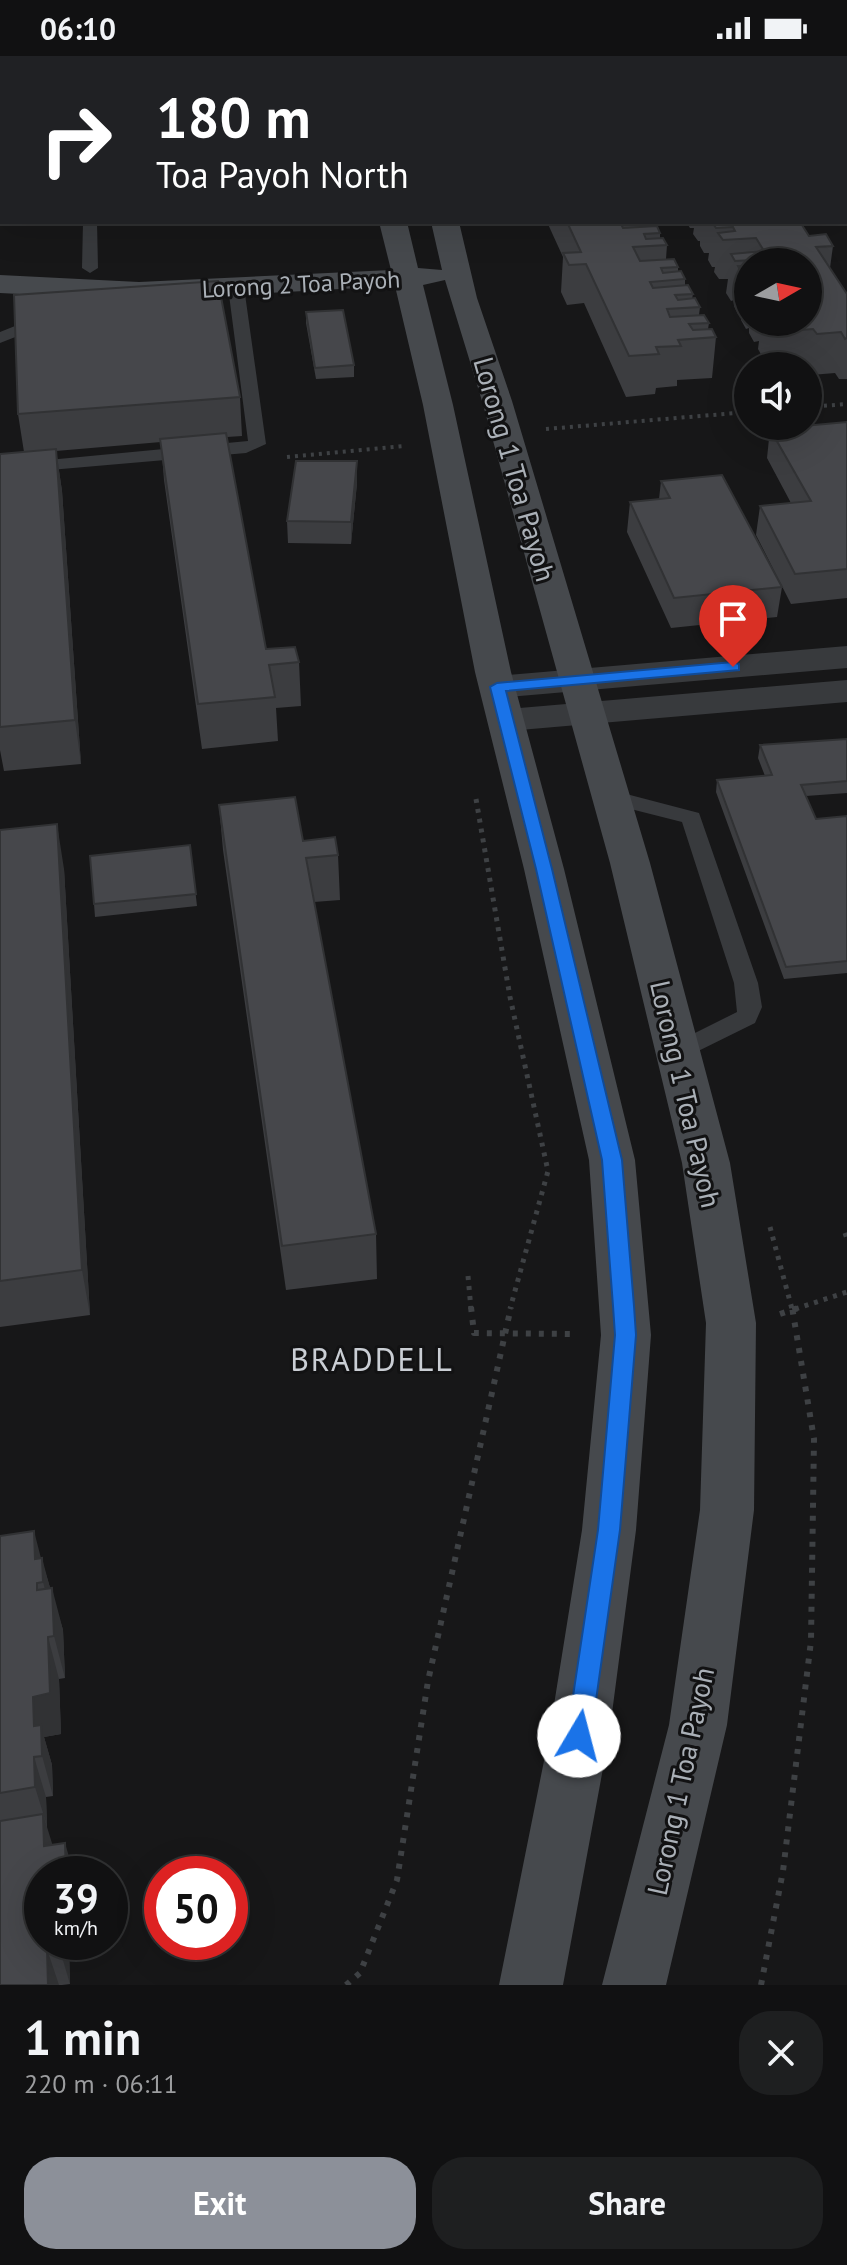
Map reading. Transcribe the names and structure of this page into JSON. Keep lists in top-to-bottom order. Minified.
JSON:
{"streets":{"main road":["Lorong 2 Toa Payoh","Lorong 1 Toa Payoh"]},"crossings":[["Lorong 2 Toa Payoh","Lorong 1 Toa Payoh"]],"districts":["BRADDELL"],"north":"right","page":{"status":"06:10","turn":["180 m","Toa Payoh North"],"speed":"39 km/h","limit":"50","heading":["1 min","220 m · 06:11"],"buttons":["Exit","Share"]}}
